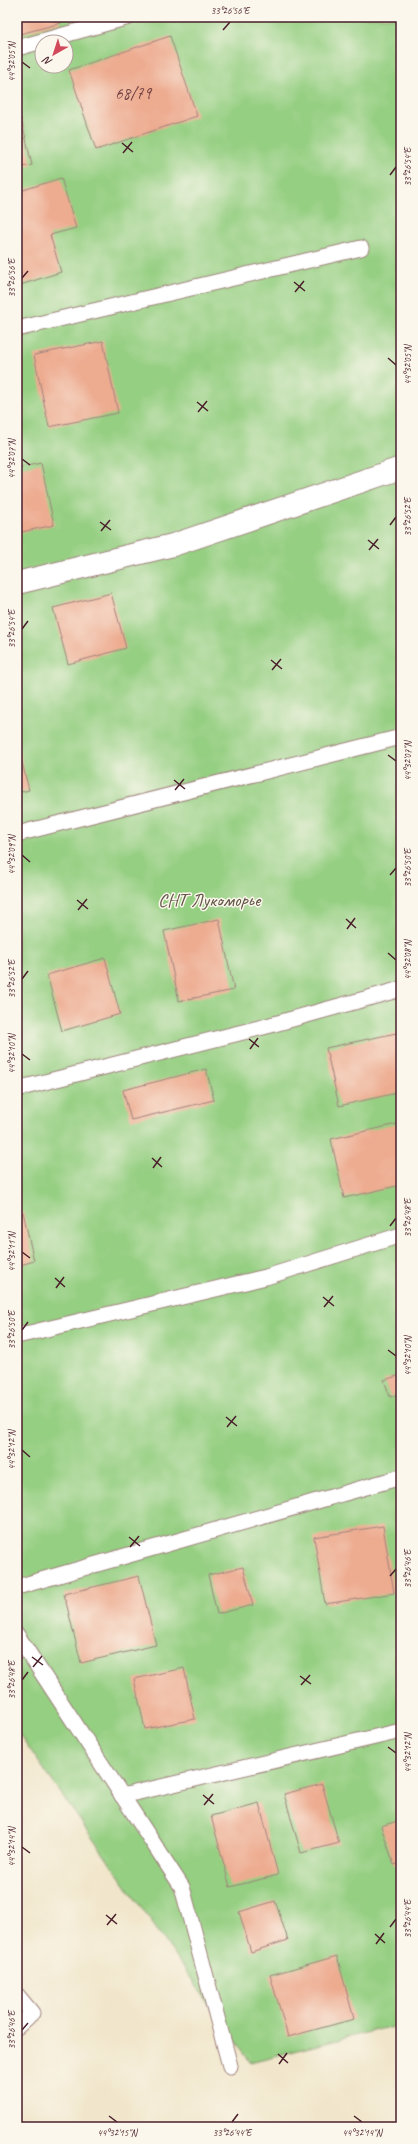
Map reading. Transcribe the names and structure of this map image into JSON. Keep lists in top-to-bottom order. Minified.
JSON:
{"parks":["СНТ Лукоморье"],"house_numbers":["68/79"],"north":"bottom left","coordinates":["33°26'56\"E","44°32'05\"N","33°26'54\"E","44°32'07\"N","33°26'52\"E","44°32'09\"N","33°26'50\"E","44°32'08\"N","44°32'10\"N","33°26'48\"E","44°32'11\"N","44°32'12\"N","33°26'46\"E","44°32'14\"N","33°26'44\"E","44°32'15\"N"]}
